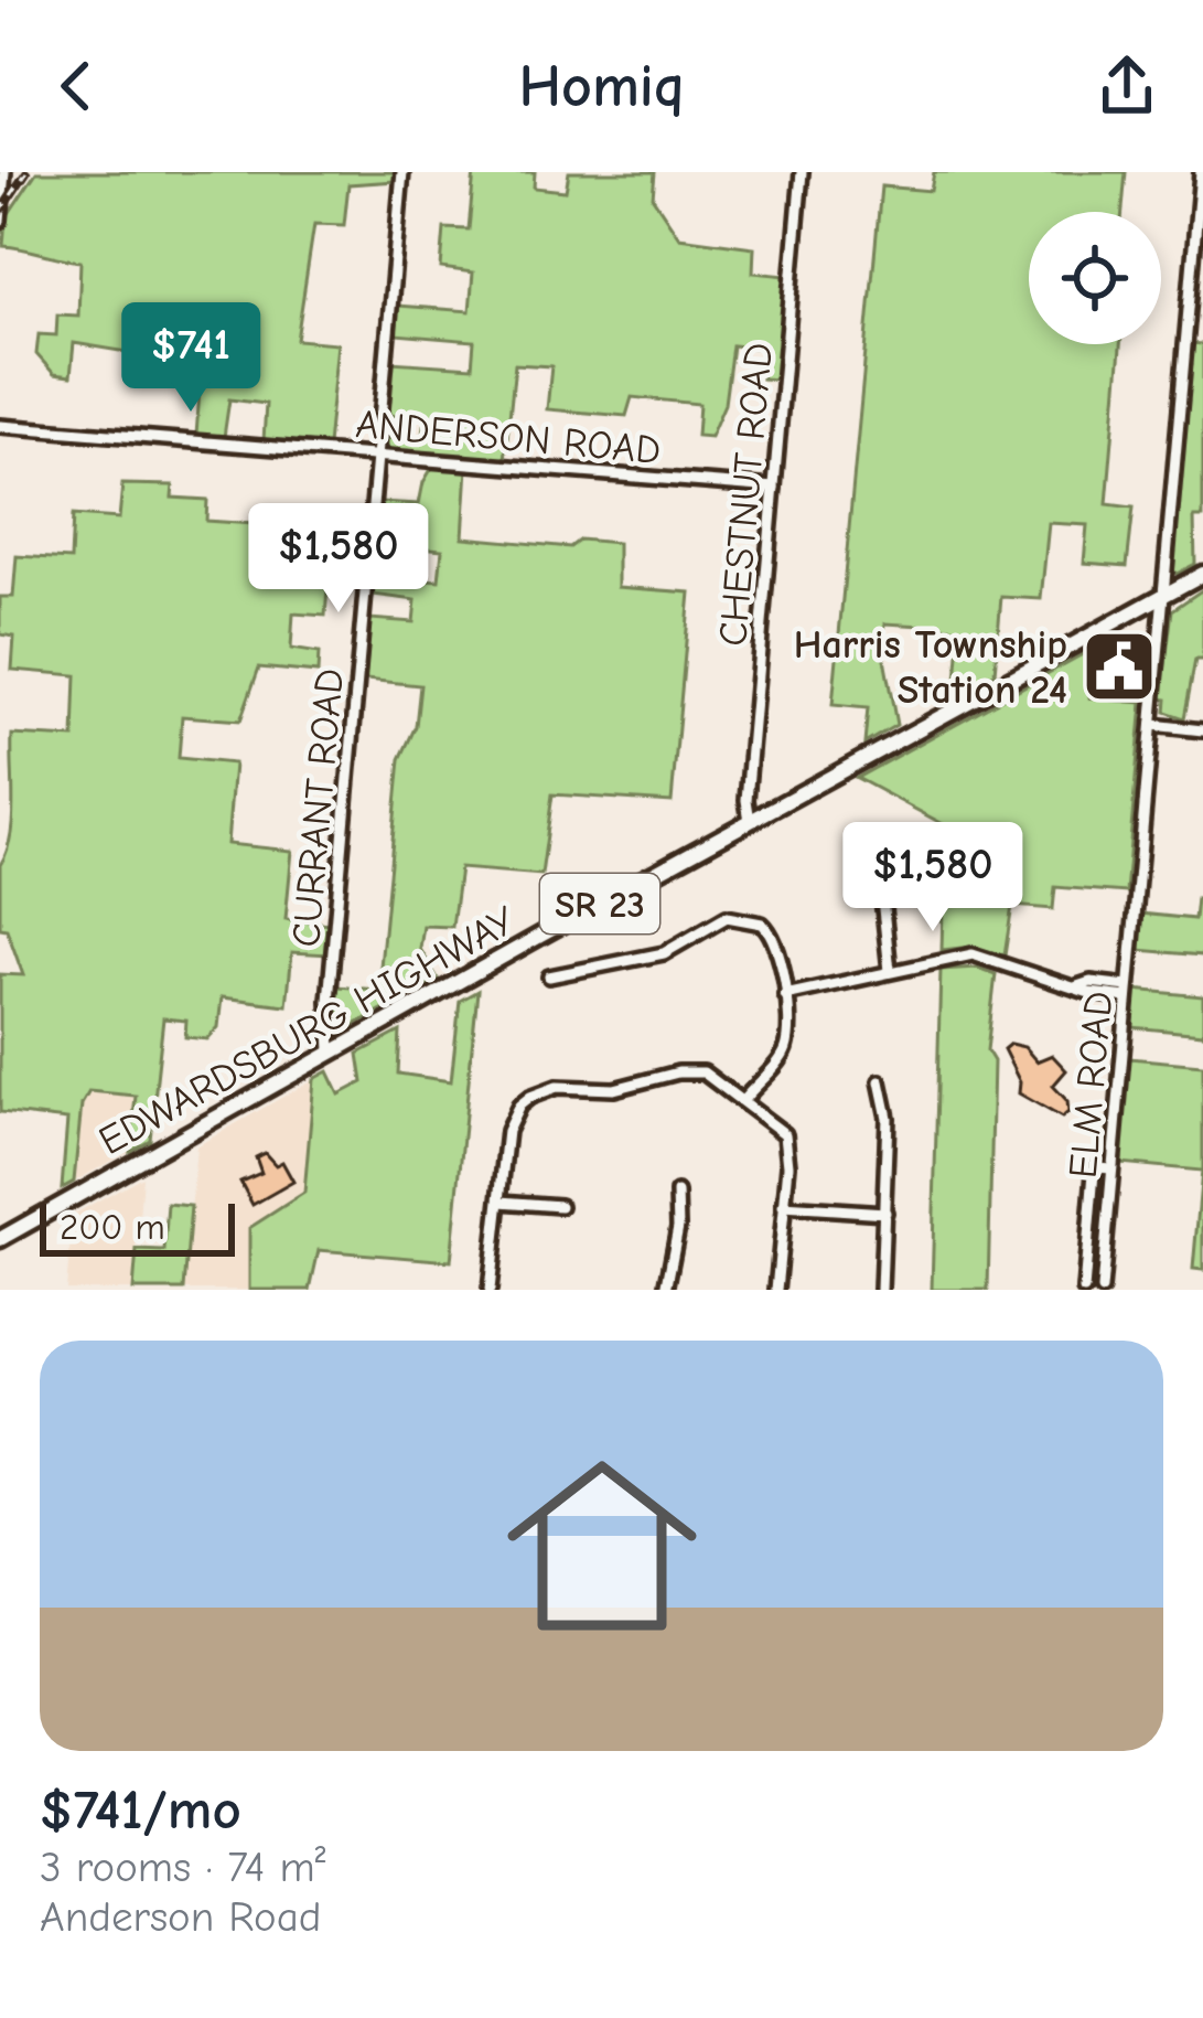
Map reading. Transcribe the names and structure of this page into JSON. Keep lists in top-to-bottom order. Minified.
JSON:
{"streets":{"main road":["SR 23","EDWARDSBURG HIGHWAY"],"street":["ANDERSON ROAD","CHESTNUT ROAD","CURRANT ROAD","ELM ROAD"]},"crossings":[["ANDERSON ROAD","CHESTNUT ROAD"],["ANDERSON ROAD","CURRANT ROAD"],["CHESTNUT ROAD","EDWARDSBURG HIGHWAY"],["CURRANT ROAD","EDWARDSBURG HIGHWAY"],["EDWARDSBURG HIGHWAY","ELM ROAD"]],"places":{"public building":["Harris Township Station 24"]},"scale_bar":"200 m","page":{"header":"Homiq","price":["$741","$1,580","$1,580"],"scale":"200 m","list":[{"name":"$741/mo","note":"3 rooms · 74 m² · Anderson Road"}]}}
